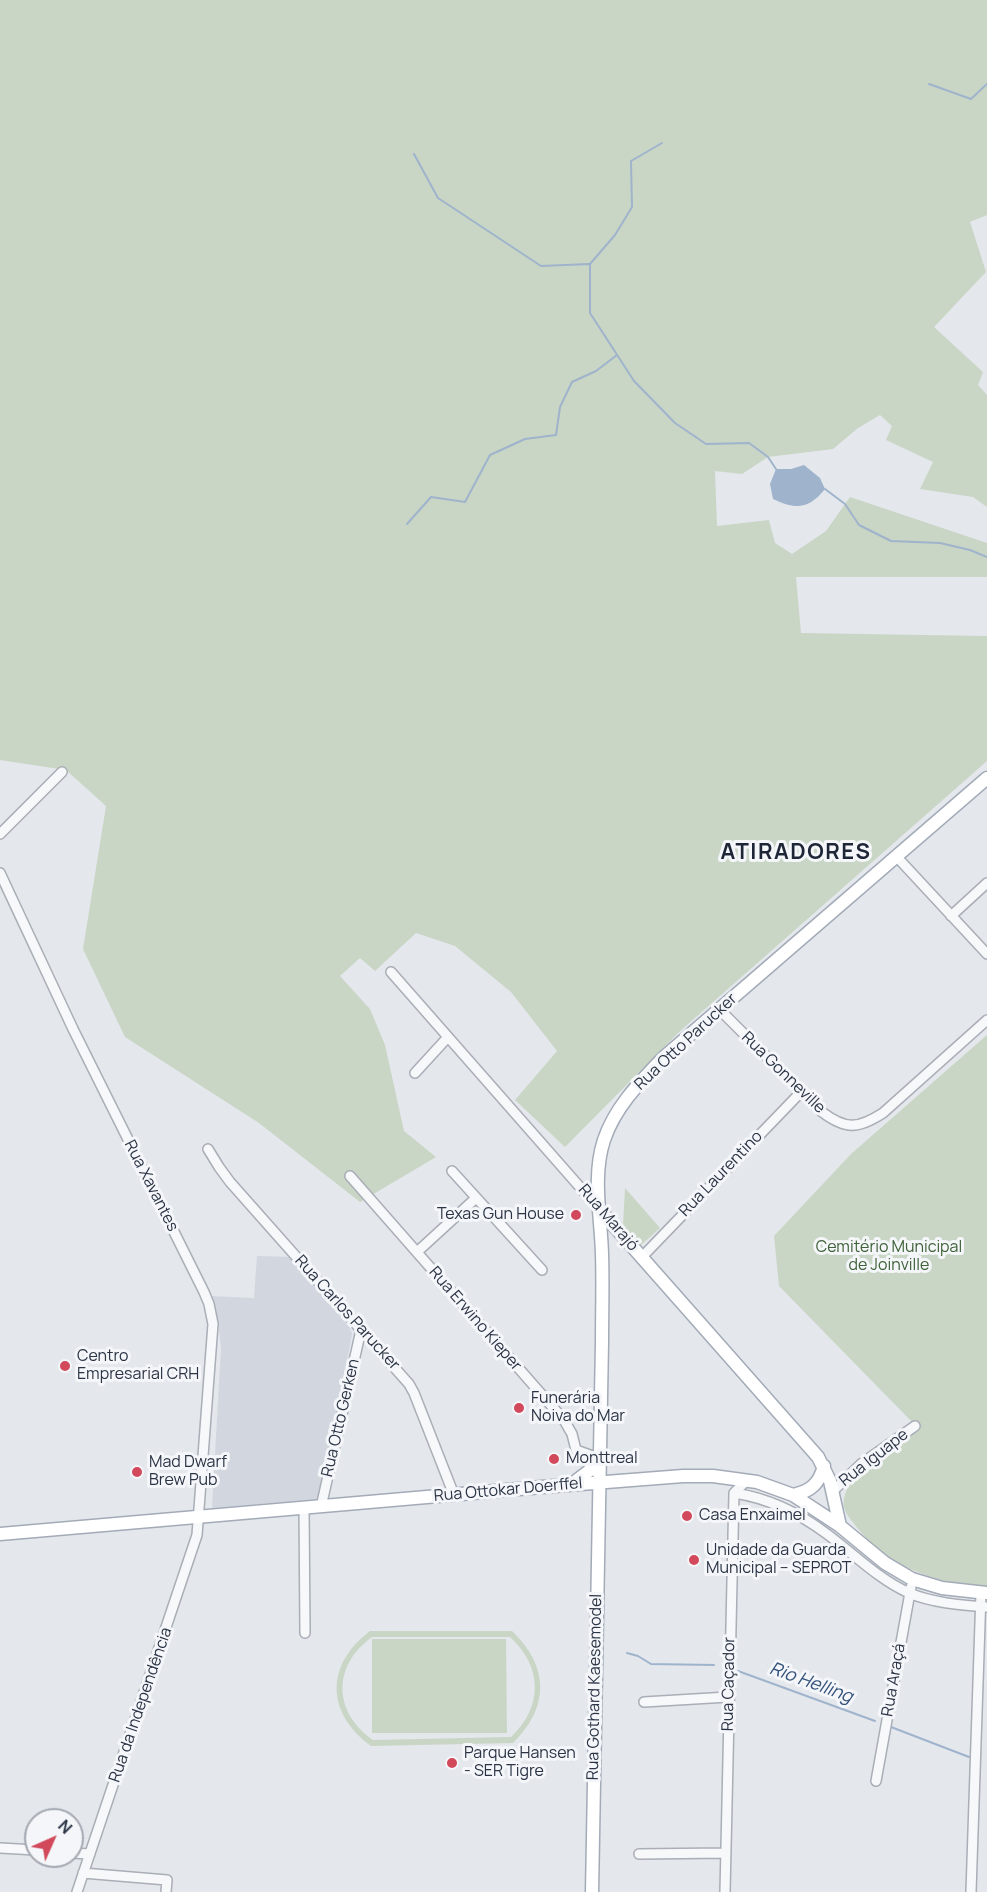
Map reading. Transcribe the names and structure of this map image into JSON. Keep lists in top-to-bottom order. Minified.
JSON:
{"streets":{"main road":["Rua Otto Parucker","Rua Marajó","Rua Ottokar Doerffel","Rua Gothard Kaesemodel"],"street":["Rua Gonneville","Rua Laurentino","Rua Xavantes","Rua Carlos Parucker","Rua Erwino Kieper","Rua Otto Gerken","Rua Iguape","Rua Araçá","Rua Caçador","Rua da Independência"]},"crossings":[["Rua Otto Parucker","Rua Gonneville"],["Rua Otto Parucker","Rua Marajó"],["Rua Otto Parucker","Rua Erwino Kieper"],["Rua Otto Parucker","Rua Ottokar Doerffel"],["Rua Otto Parucker","Rua Gothard Kaesemodel"],["Rua Gonneville","Rua Laurentino"],["Rua Laurentino","Rua Marajó"],["Rua Xavantes","Rua Ottokar Doerffel"],["Rua Xavantes","Rua da Independência"],["Rua Marajó","Rua Iguape"],["Rua Marajó","Rua Ottokar Doerffel"],["Rua Carlos Parucker","Rua Otto Gerken"],["Rua Carlos Parucker","Rua Ottokar Doerffel"],["Rua Otto Gerken","Rua Ottokar Doerffel"],["Rua Ottokar Doerffel","Rua Araçá"],["Rua Ottokar Doerffel","Rua Gothard Kaesemodel"],["Rua Ottokar Doerffel","Rua da Independência"]],"districts":["ATIRADORES"],"water":["Rio Helling"],"parks":["Cemitério Municipal de Joinville"],"places":["Texas Gun House","Centro Empresarial CRH","Funerária Noiva do Mar","Monttreal","Mad Dwarf Brew Pub","Casa Enxaimel","Unidade da Guarda Municipal – SEPROT","Parque Hansen - SER Tigre"],"north":"top right"}
